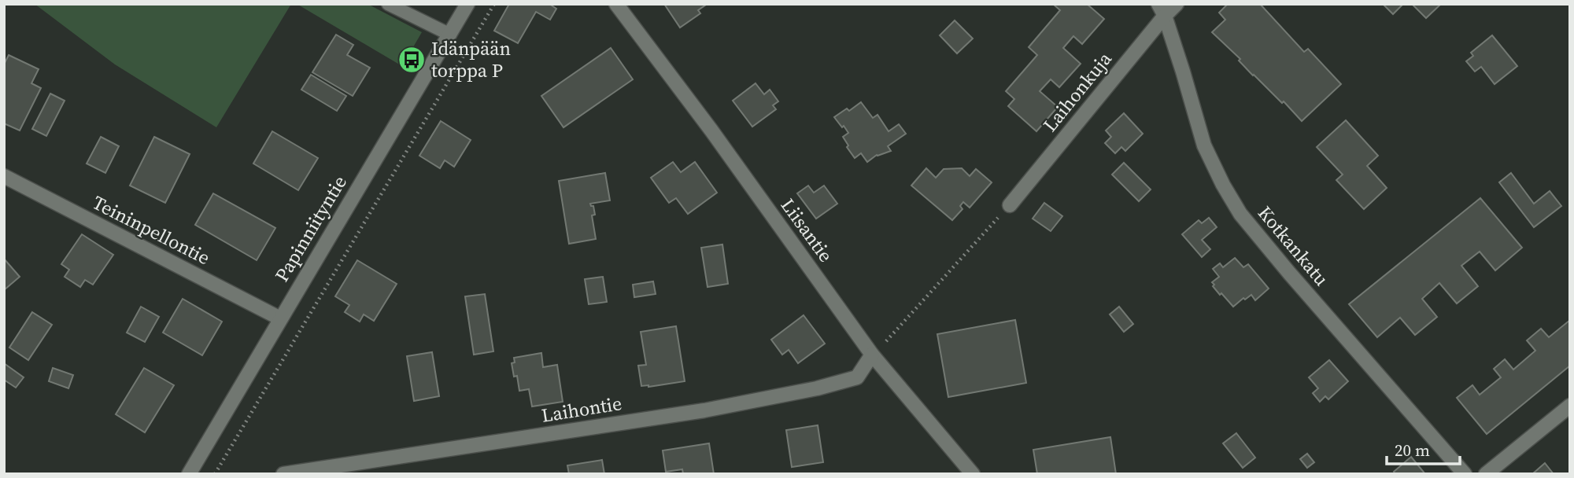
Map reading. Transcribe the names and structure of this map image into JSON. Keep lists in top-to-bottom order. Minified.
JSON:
{"streets":{"street":["Laihonkuja","Papinniityntie","Teininpellontie","Liisantie","Kotkankatu","Laihontie"]},"crossings":[["Laihonkuja","Kotkankatu"],["Papinniityntie","Teininpellontie"],["Liisantie","Laihontie"]],"places":{"bus stop":["Idänpään torppa P"]},"scale_bar":"20 m"}
